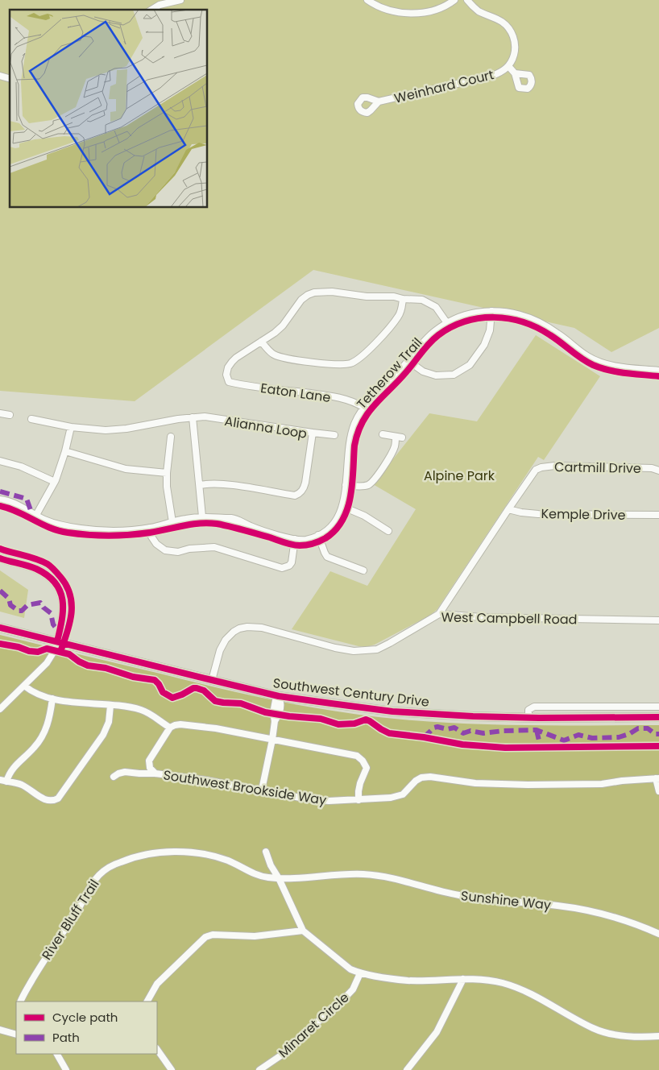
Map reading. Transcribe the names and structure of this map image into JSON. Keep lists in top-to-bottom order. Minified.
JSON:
{"streets":{"main road":["Southwest Century Drive"],"street":["Weinhard Court","Eaton Lane","Alianna Loop","Cartmill Drive","Kemple Drive","West Campbell Road","Southwest Brookside Way","Sunshine Way","River Bluff Trail","Minaret Circle"],"cycle path":["Tetherow Trail"]},"crossings":[["Cartmill Drive","Kemple Drive"],["Cartmill Drive","West Campbell Road"],["West Campbell Road","Southwest Century Drive"],["Sunshine Way","River Bluff Trail"]],"parks":["Alpine Park"],"legend":["Cycle path","Path"]}
